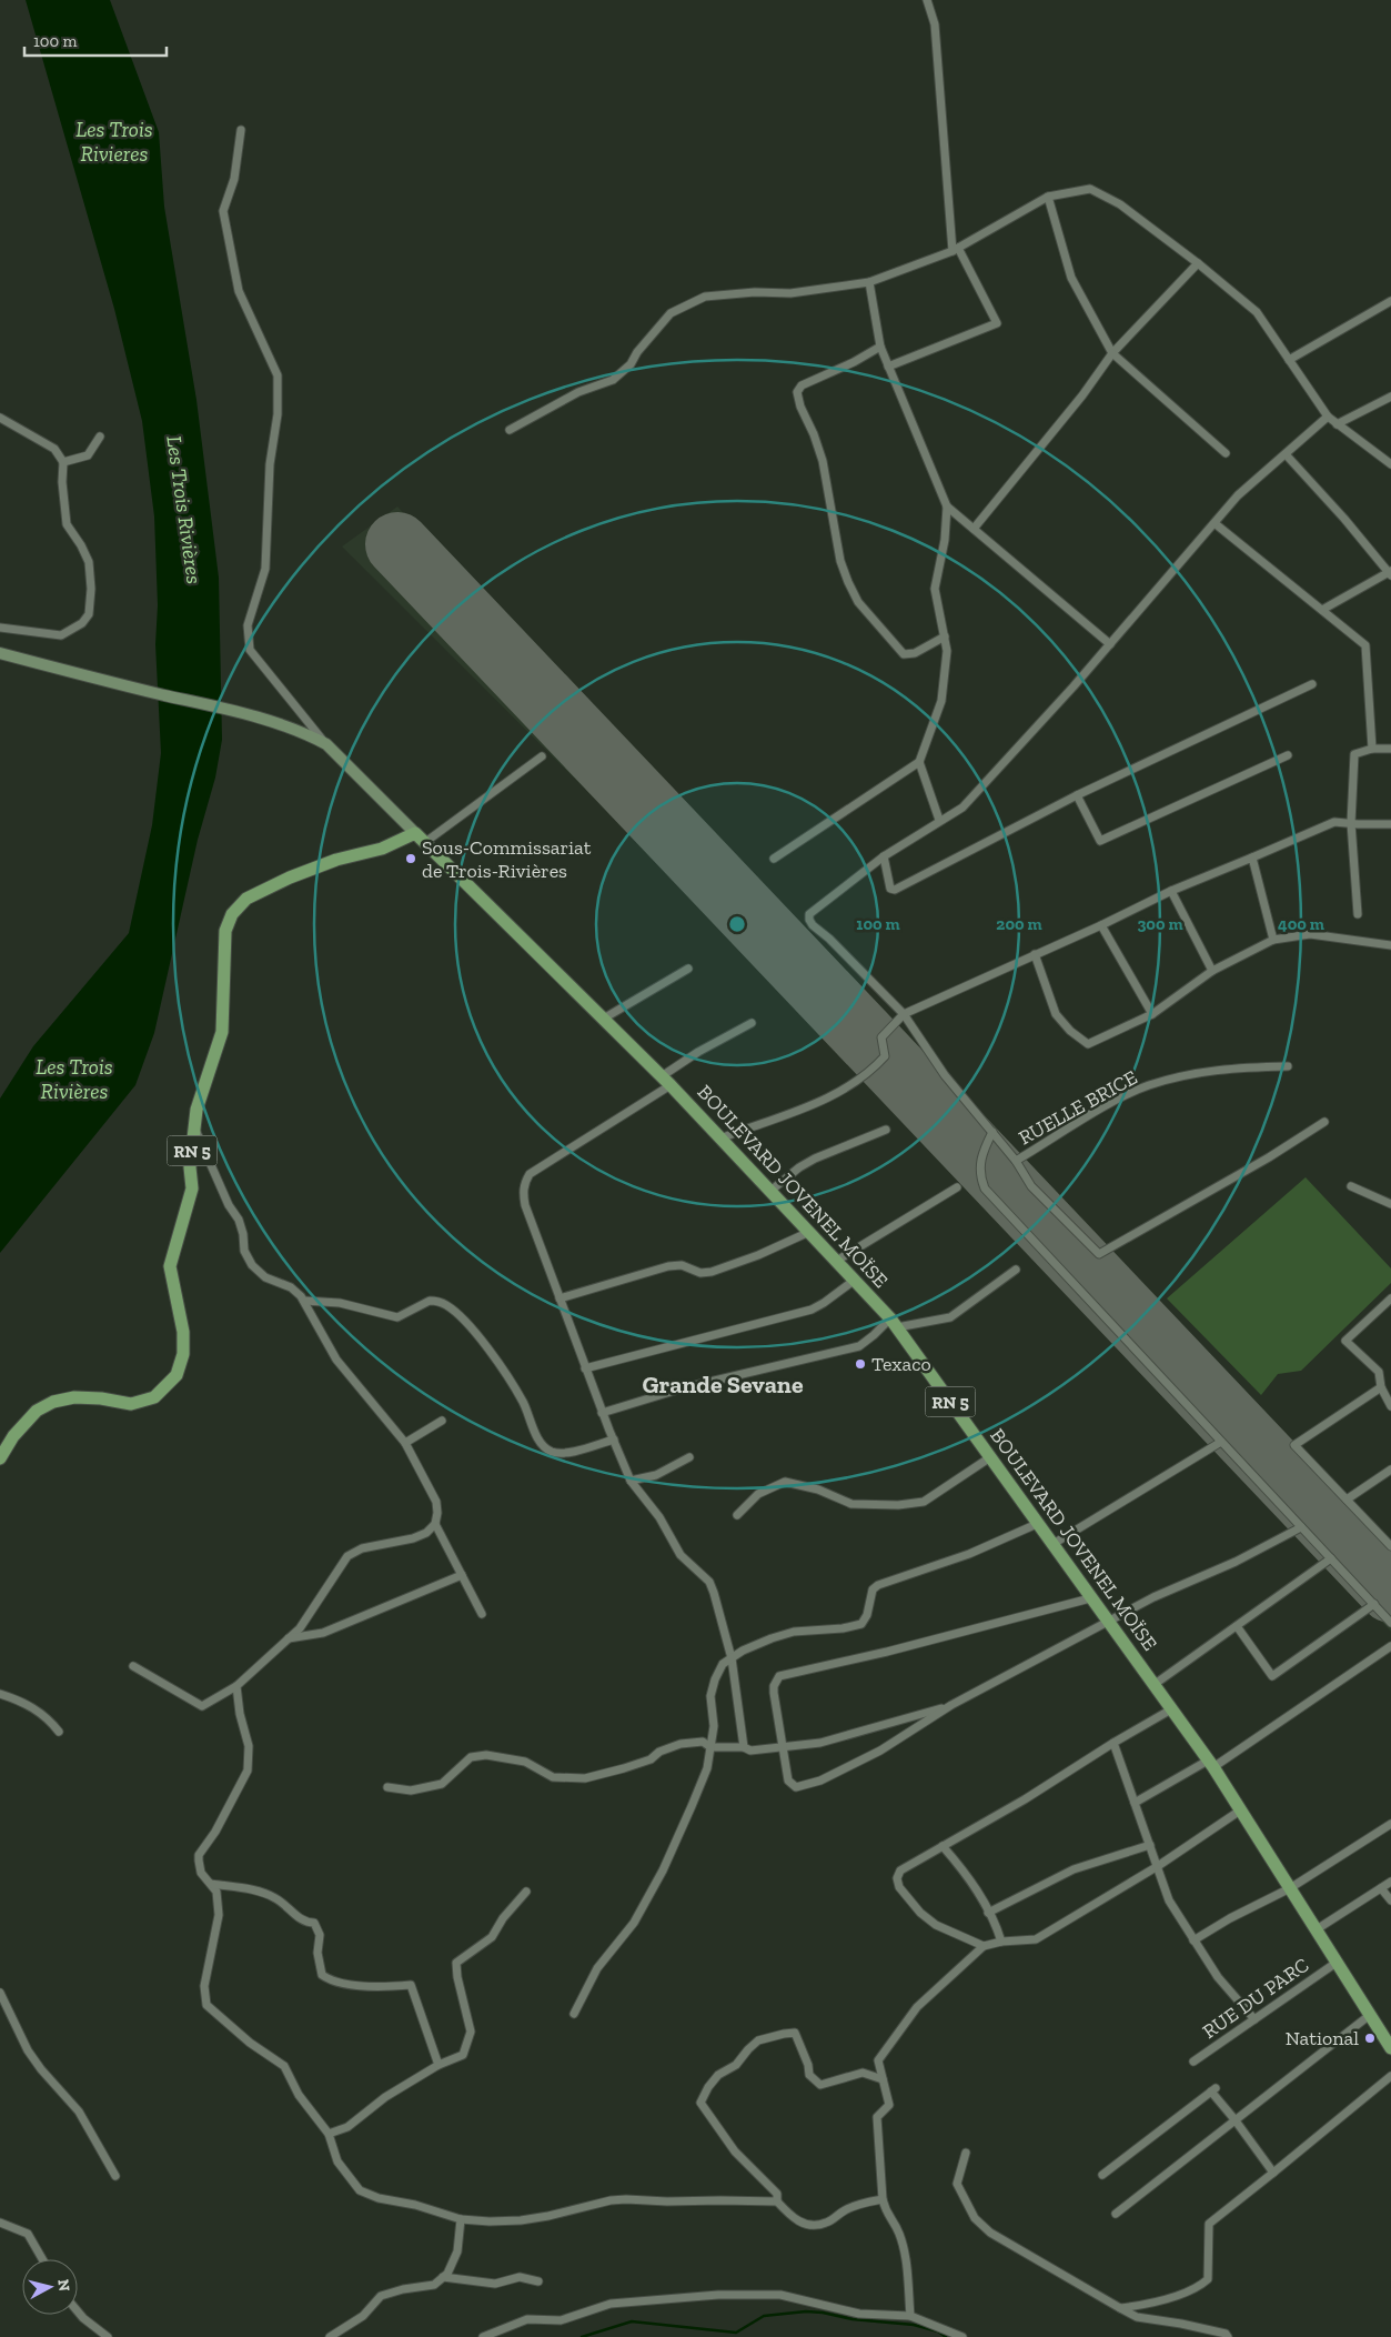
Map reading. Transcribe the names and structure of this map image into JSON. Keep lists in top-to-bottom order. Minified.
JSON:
{"streets":{"main road":["RN 5","BOULEVARD JOVENEL MOÏSE"],"street":["RUELLE BRICE","RUE DU PARC"]},"crossings":[["RN 5","BOULEVARD JOVENEL MOÏSE"],["BOULEVARD JOVENEL MOÏSE","RUE DU PARC"]],"districts":["Grande Sevane"],"water":["Les Trois Rivieres","Les Trois Rivières"],"places":["Sous-Commissariat de Trois-Rivières","Texaco","National"],"scale_bar":"100 m","north":"right","rings":["100 m","200 m","300 m","400 m"]}
